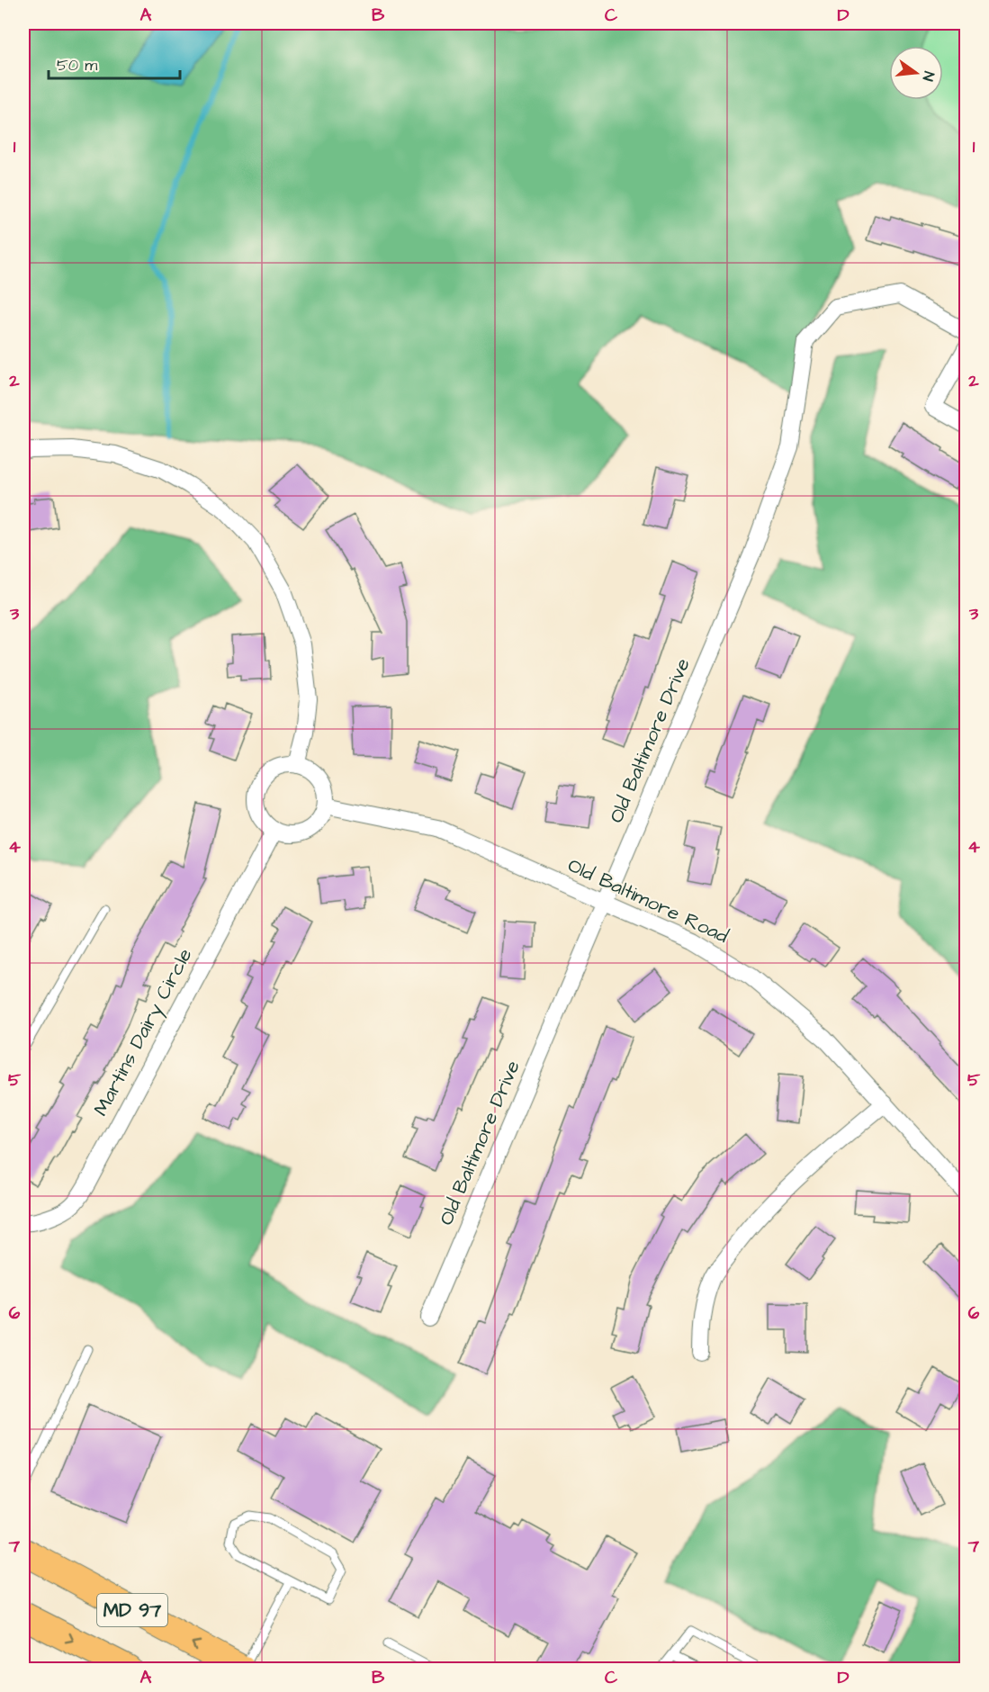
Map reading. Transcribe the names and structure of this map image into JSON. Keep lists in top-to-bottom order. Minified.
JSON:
{"streets":{"main road":["MD 97"],"street":["Old Baltimore Drive","Old Baltimore Road","Martins Dairy Circle"]},"crossings":[["Old Baltimore Drive","Old Baltimore Road"],["Old Baltimore Road","Martins Dairy Circle"]],"scale_bar":"50 m","north":"right","grid":{"columns":["A","B","C","D"],"rows":["1","2","3","4","5","6","7"]}}
